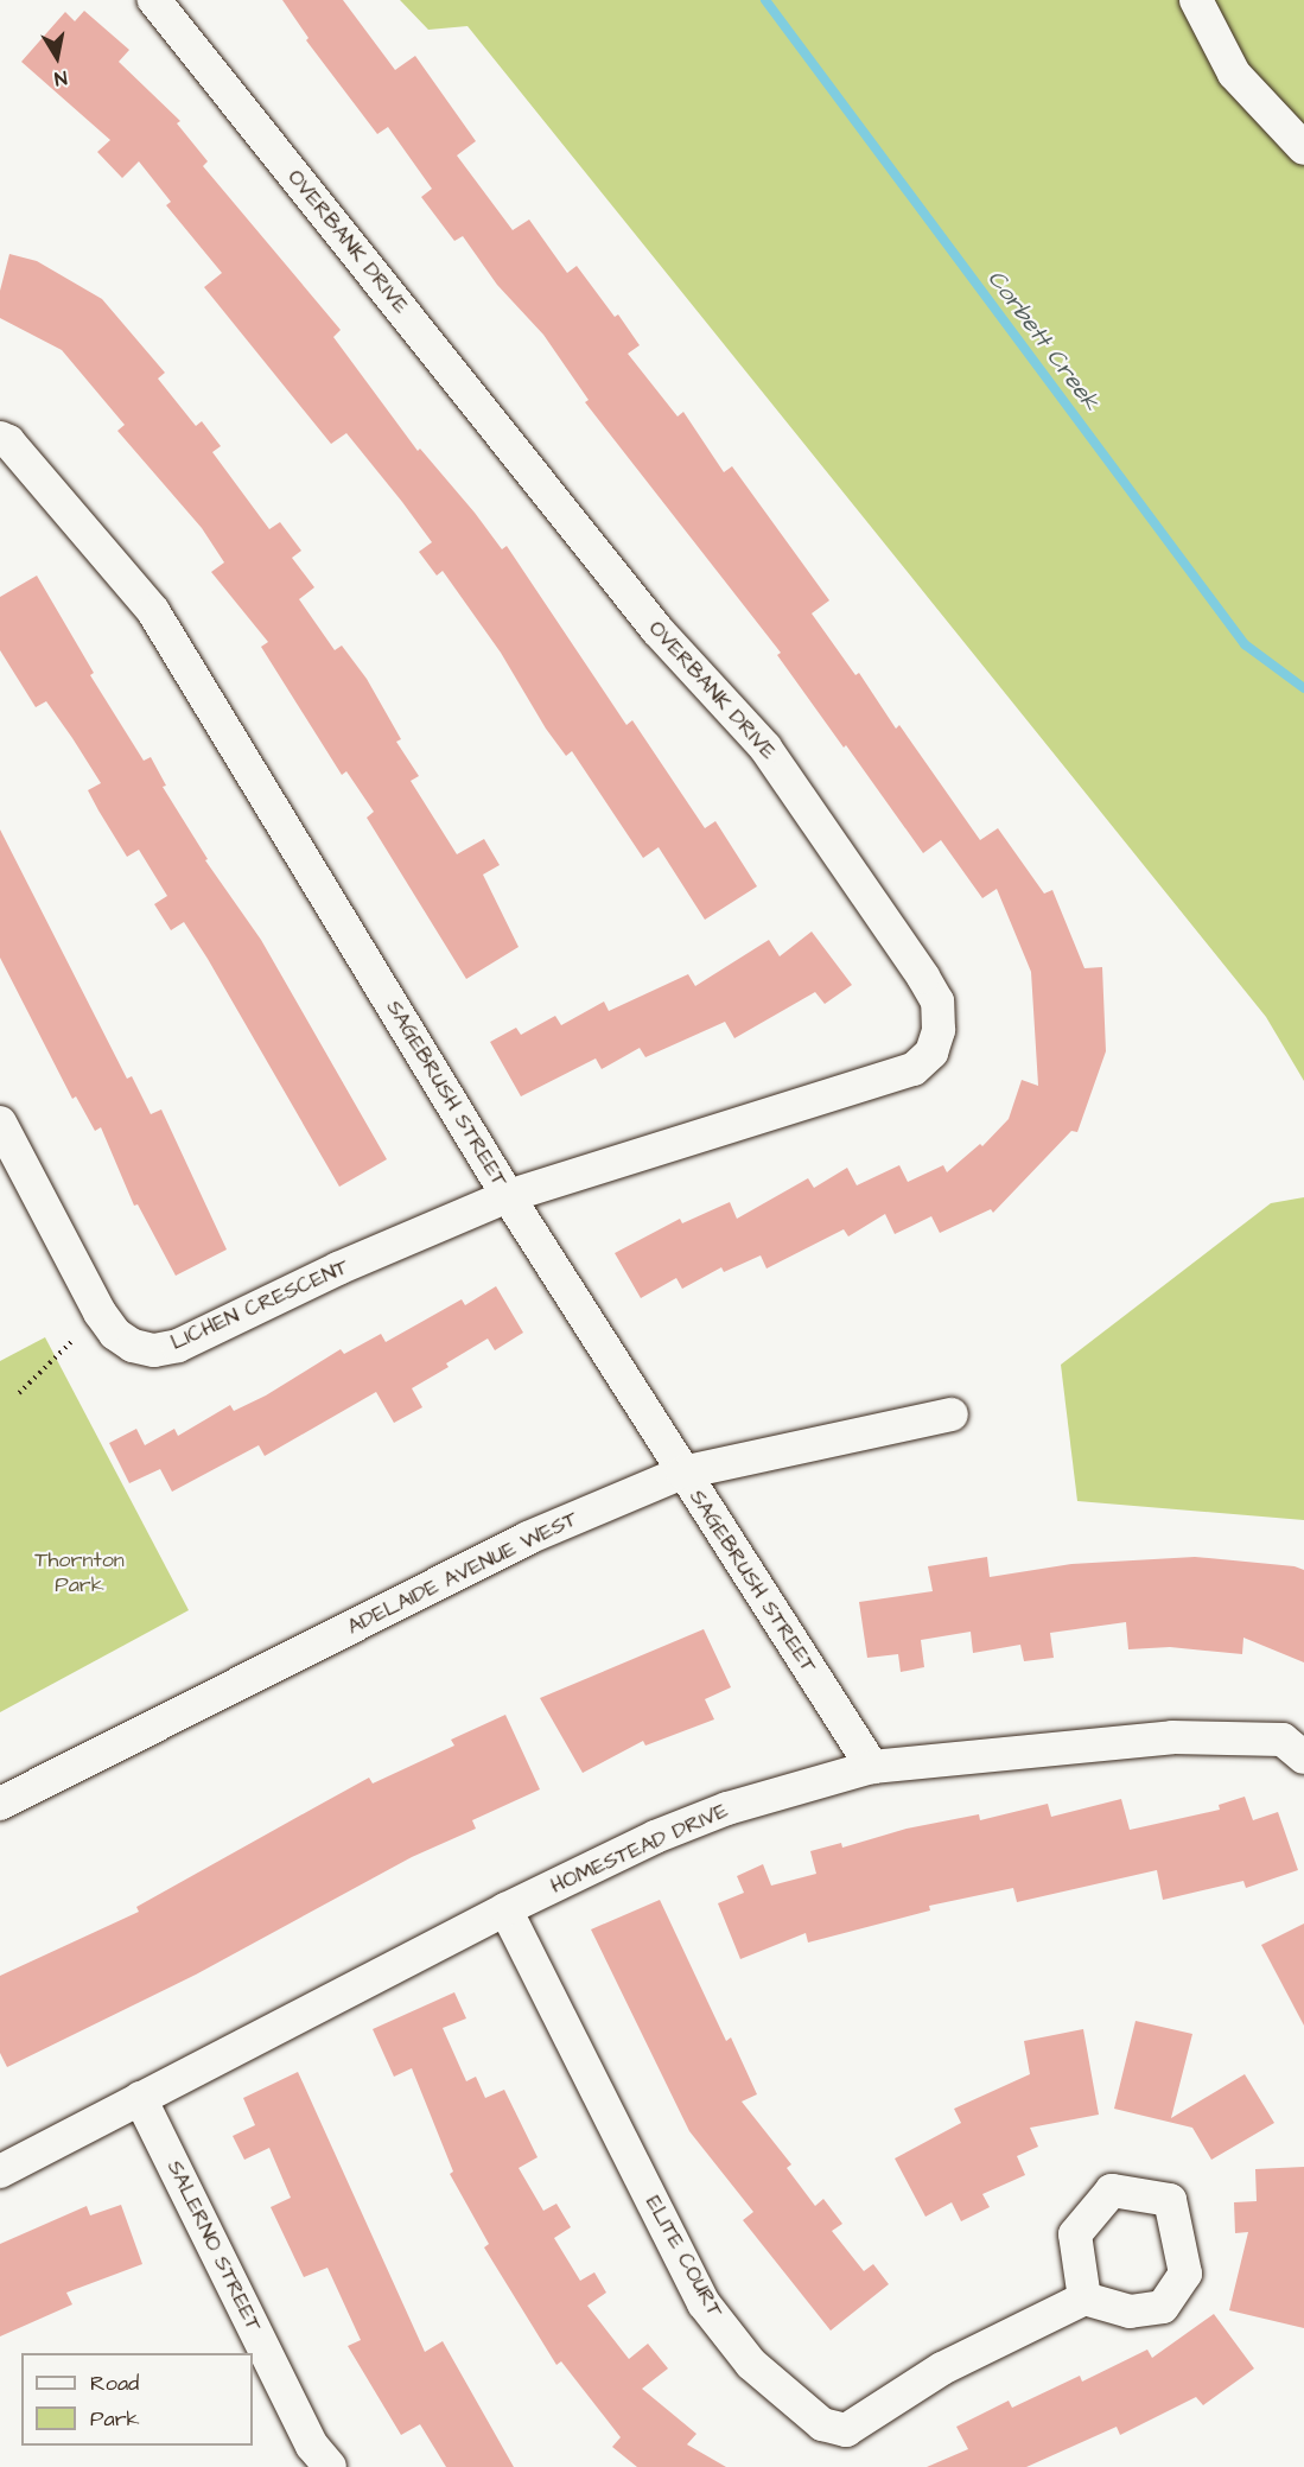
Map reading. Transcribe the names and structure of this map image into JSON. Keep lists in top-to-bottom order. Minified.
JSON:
{"streets":{"street":["OVERBANK DRIVE","SAGEBRUSH STREET","LICHEN CRESCENT","ADELAIDE AVENUE WEST","HOMESTEAD DRIVE","SALERNO STREET","ELITE COURT"]},"crossings":[["OVERBANK DRIVE","SAGEBRUSH STREET"],["OVERBANK DRIVE","LICHEN CRESCENT"],["SAGEBRUSH STREET","LICHEN CRESCENT"],["SAGEBRUSH STREET","ADELAIDE AVENUE WEST"],["SAGEBRUSH STREET","HOMESTEAD DRIVE"],["HOMESTEAD DRIVE","SALERNO STREET"],["HOMESTEAD DRIVE","ELITE COURT"]],"water":["Corbett Creek"],"parks":["Thornton Park"],"legend":["Road","Park"],"north":"bottom"}
